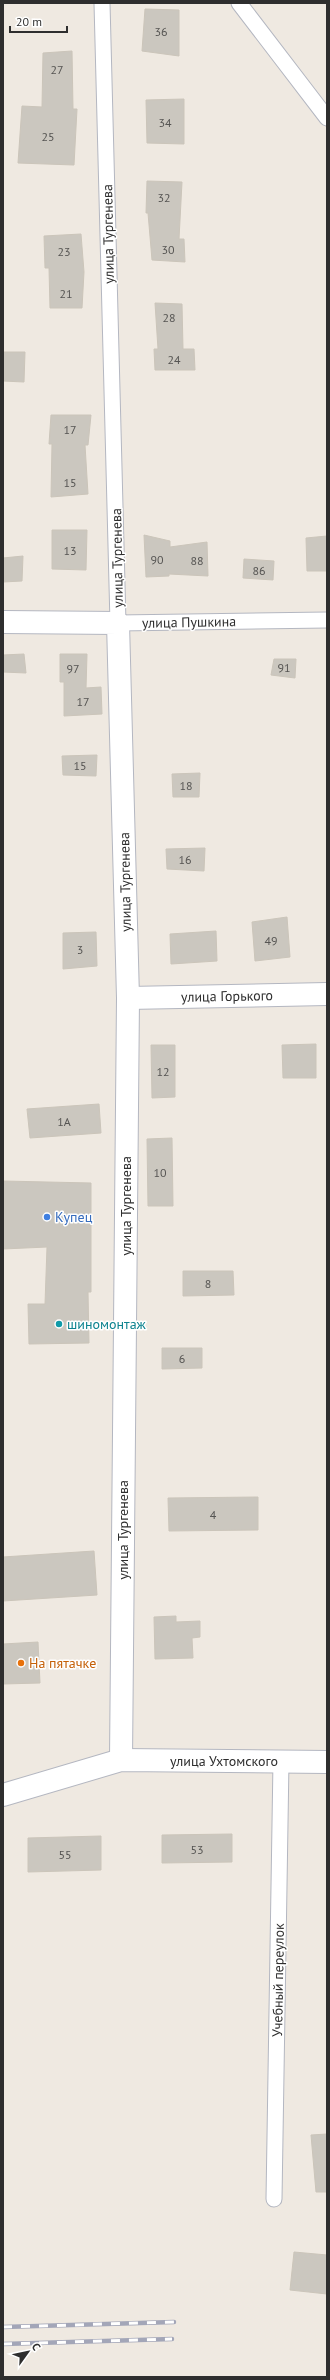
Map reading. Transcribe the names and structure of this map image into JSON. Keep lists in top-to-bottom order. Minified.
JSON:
{"streets":{"street":["улица Тургенева","улица Пушкина","улица Горького","улица Ухтомского","Учебный переулок"]},"crossings":[["улица Тургенева","улица Пушкина"],["улица Тургенева","улица Горького"],["улица Тургенева","улица Ухтомского"],["улица Ухтомского","Учебный переулок"]],"places":["Купец","шиномонтаж","На пятачке"],"house_numbers":["36","27","34","25","32","30","23","21","28","24","17","15","13","90","88","86","91","97","17","15","18","16","49","3","12","1А","10","8","6","4","53","55"],"scale_bar":"20 m","north":"top right"}
